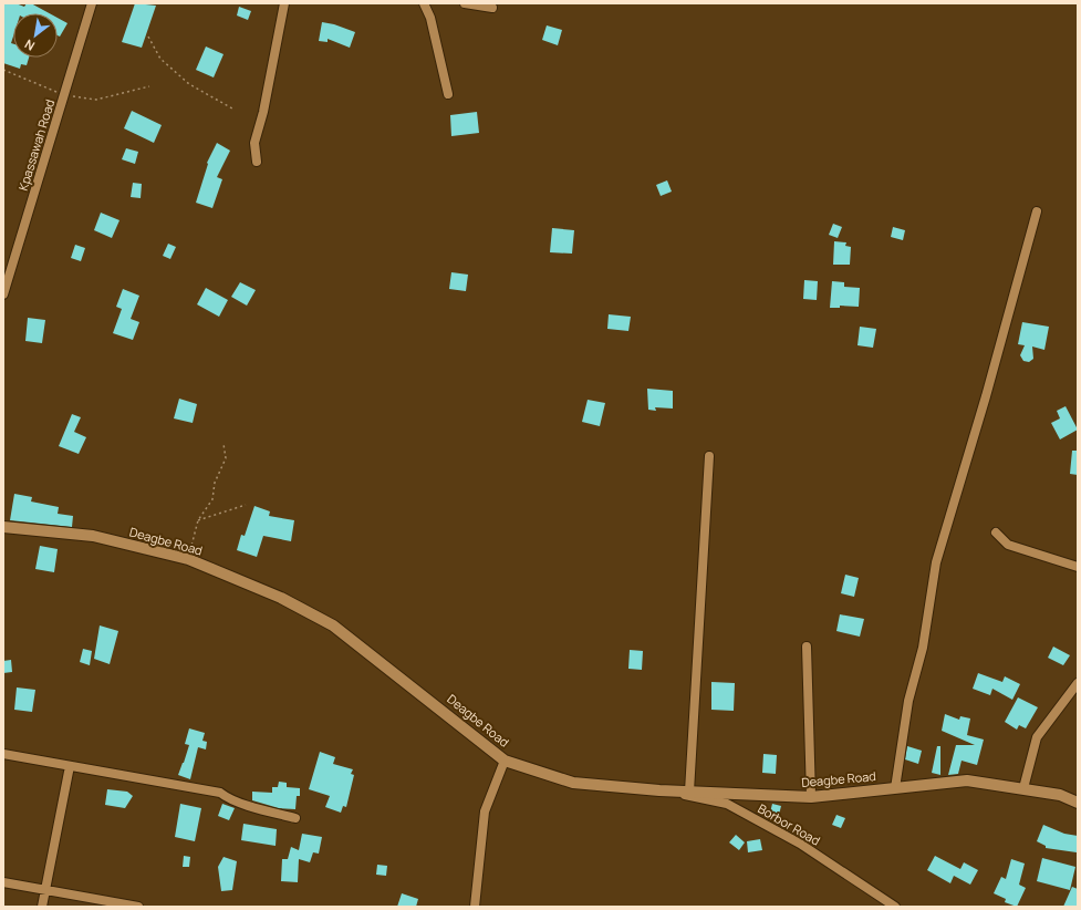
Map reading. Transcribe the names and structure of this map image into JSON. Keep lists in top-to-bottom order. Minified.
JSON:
{"streets":{"street":["Kpassawah Road","Deagbe Road","Borbor Road"]},"crossings":[["Deagbe Road","Borbor Road"]],"north":"bottom left"}
